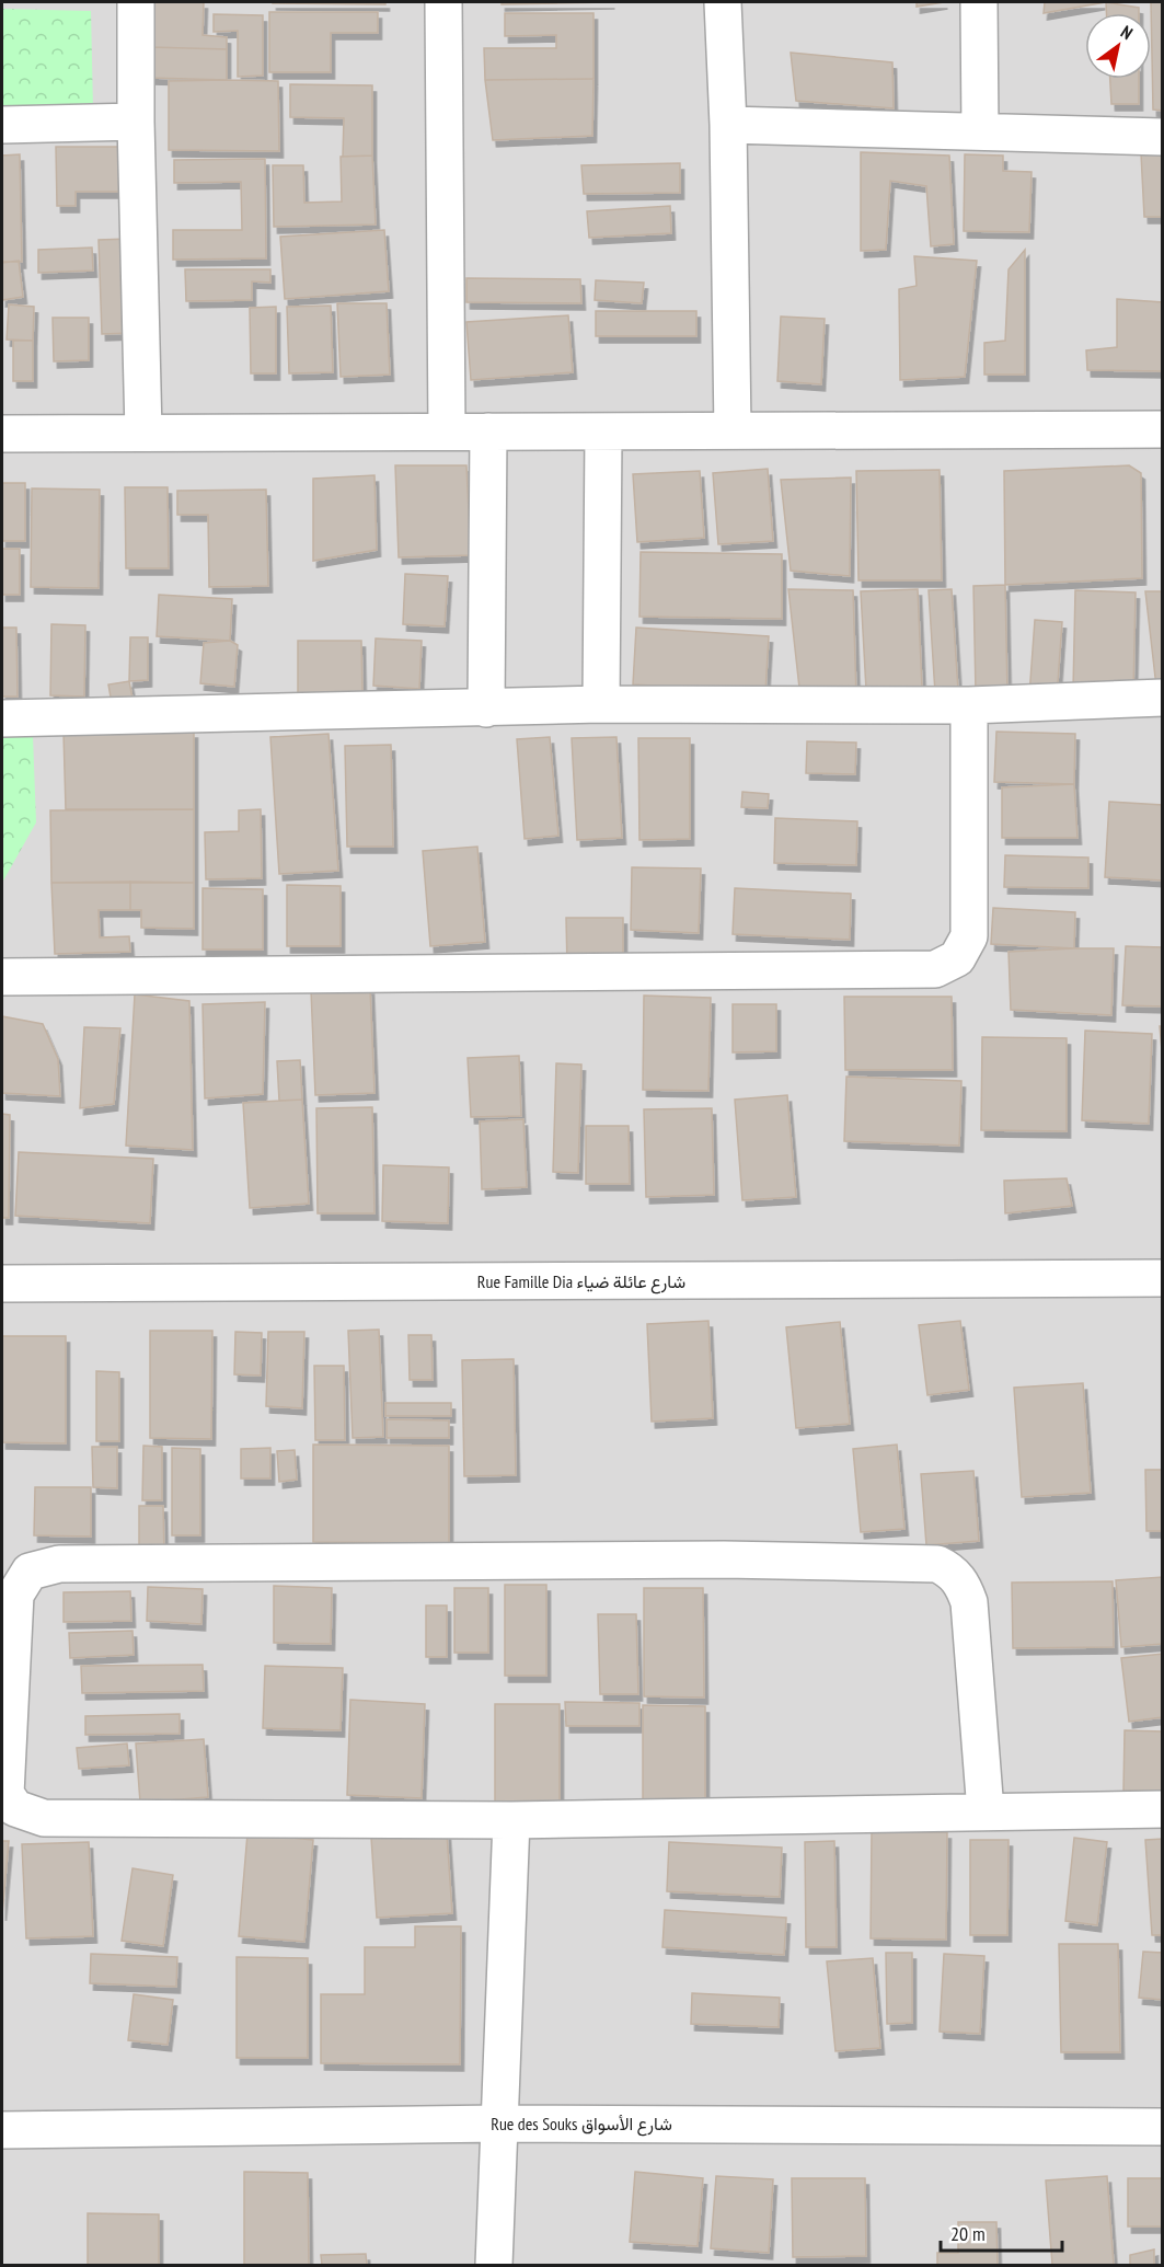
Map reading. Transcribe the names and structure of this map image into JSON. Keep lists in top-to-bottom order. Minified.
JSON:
{"streets":{"street":["Rue Famille Dia شارع عائلة ضياء","Rue des Souks شارع الأسواق"]},"scale_bar":"20 m","north":"top right"}
